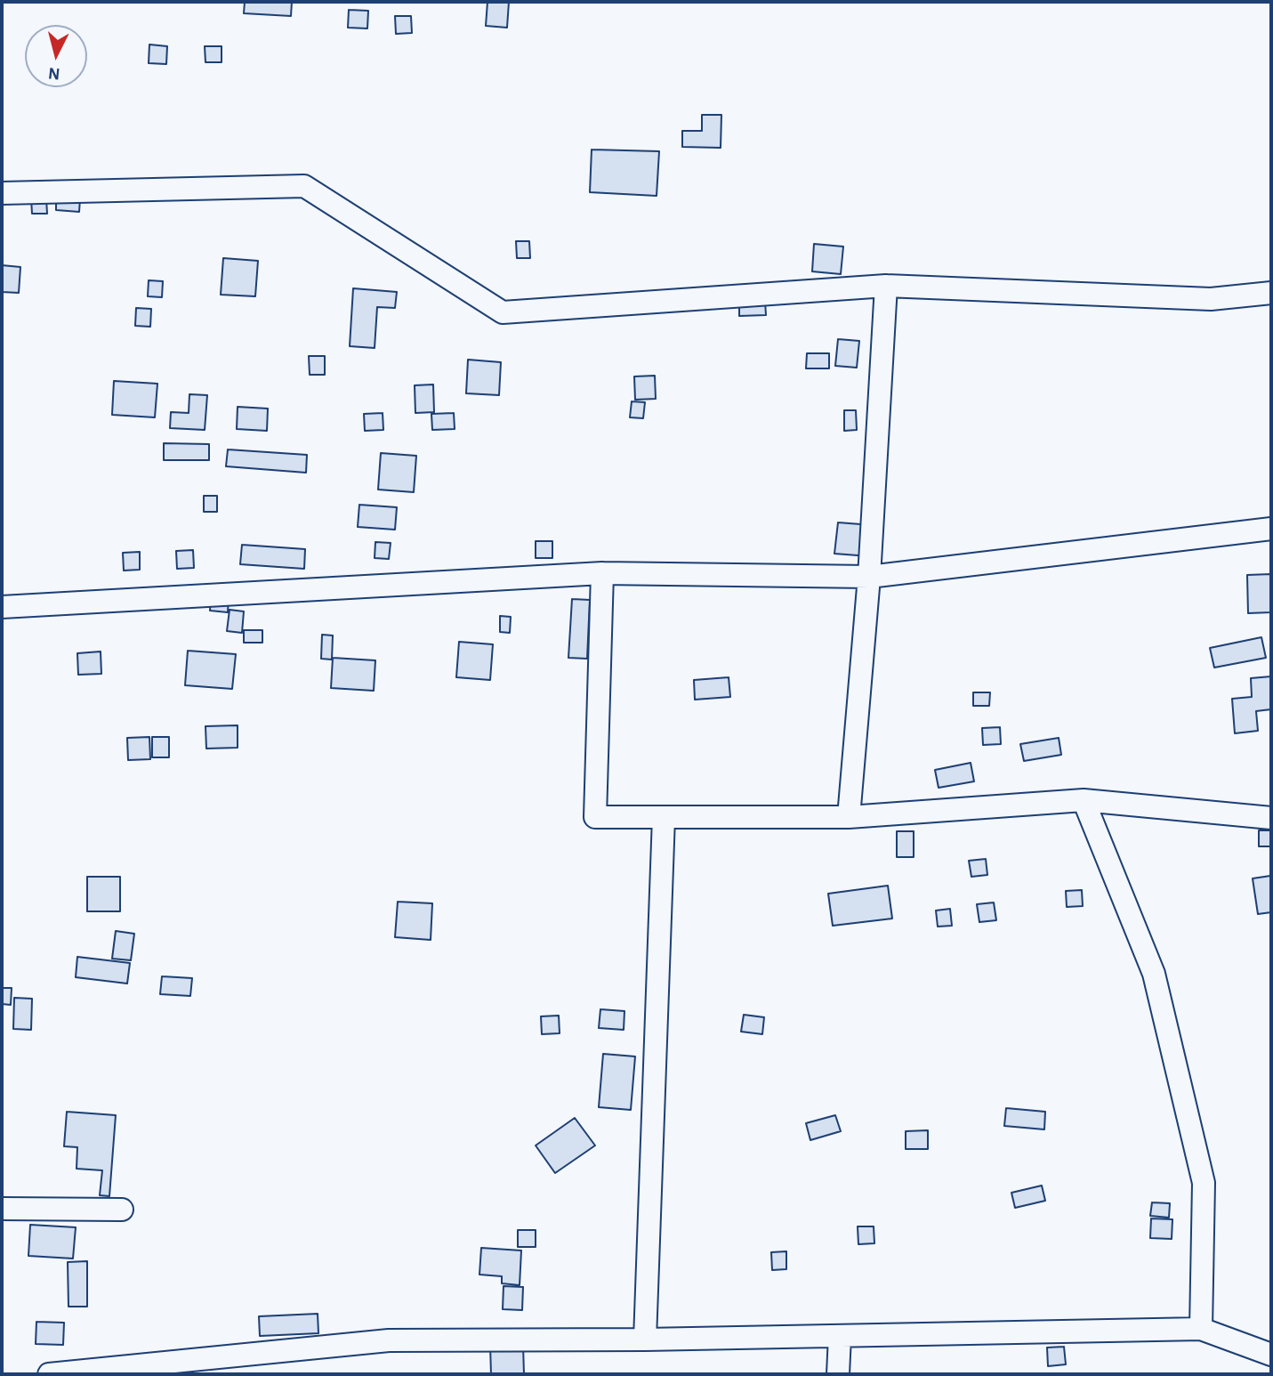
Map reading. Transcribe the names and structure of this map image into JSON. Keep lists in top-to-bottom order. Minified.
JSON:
{"north":"bottom"}
